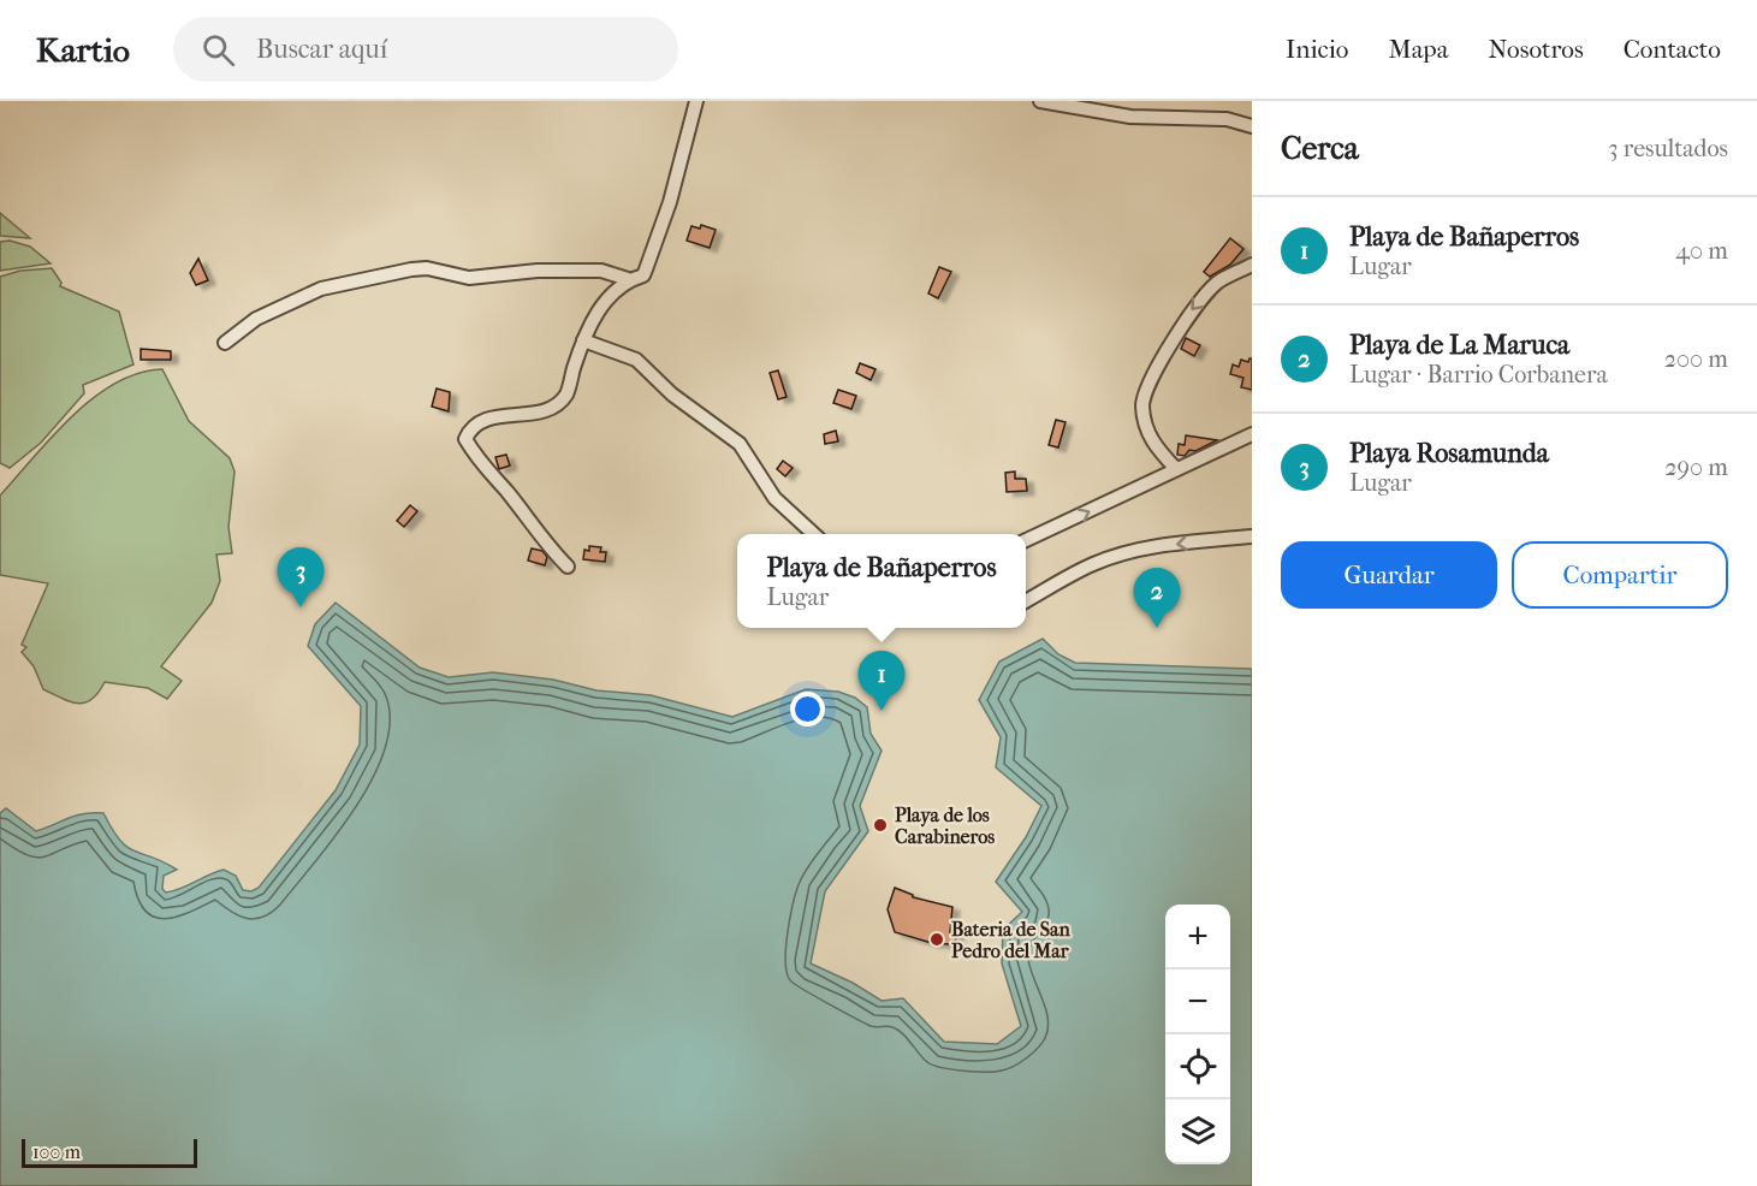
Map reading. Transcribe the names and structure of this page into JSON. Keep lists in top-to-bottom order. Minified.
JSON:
{"places":["Playa de los Carabineros","Bateria de San Pedro del Mar"],"scale_bar":"100 m","page":{"header":"Kartio","search":"Buscar aquí","nav":["Inicio","Mapa","Nosotros","Contacto"],"heading":["Cerca","3 resultados"],"list":[{"mark":"1","name":"Playa de Bañaperros","note":"Lugar","value":"40 m"},{"mark":"2","name":"Playa de La Maruca","note":"Lugar · Barrio Corbanera","value":"200 m"},{"mark":"3","name":"Playa Rosamunda","note":"Lugar","value":"290 m"}],"buttons":["Guardar","Compartir"],"popup":["Playa de Bañaperros","Lugar"],"pins":["3","2","1"],"map_buttons":["+","−"],"scale":"100 m"}}
